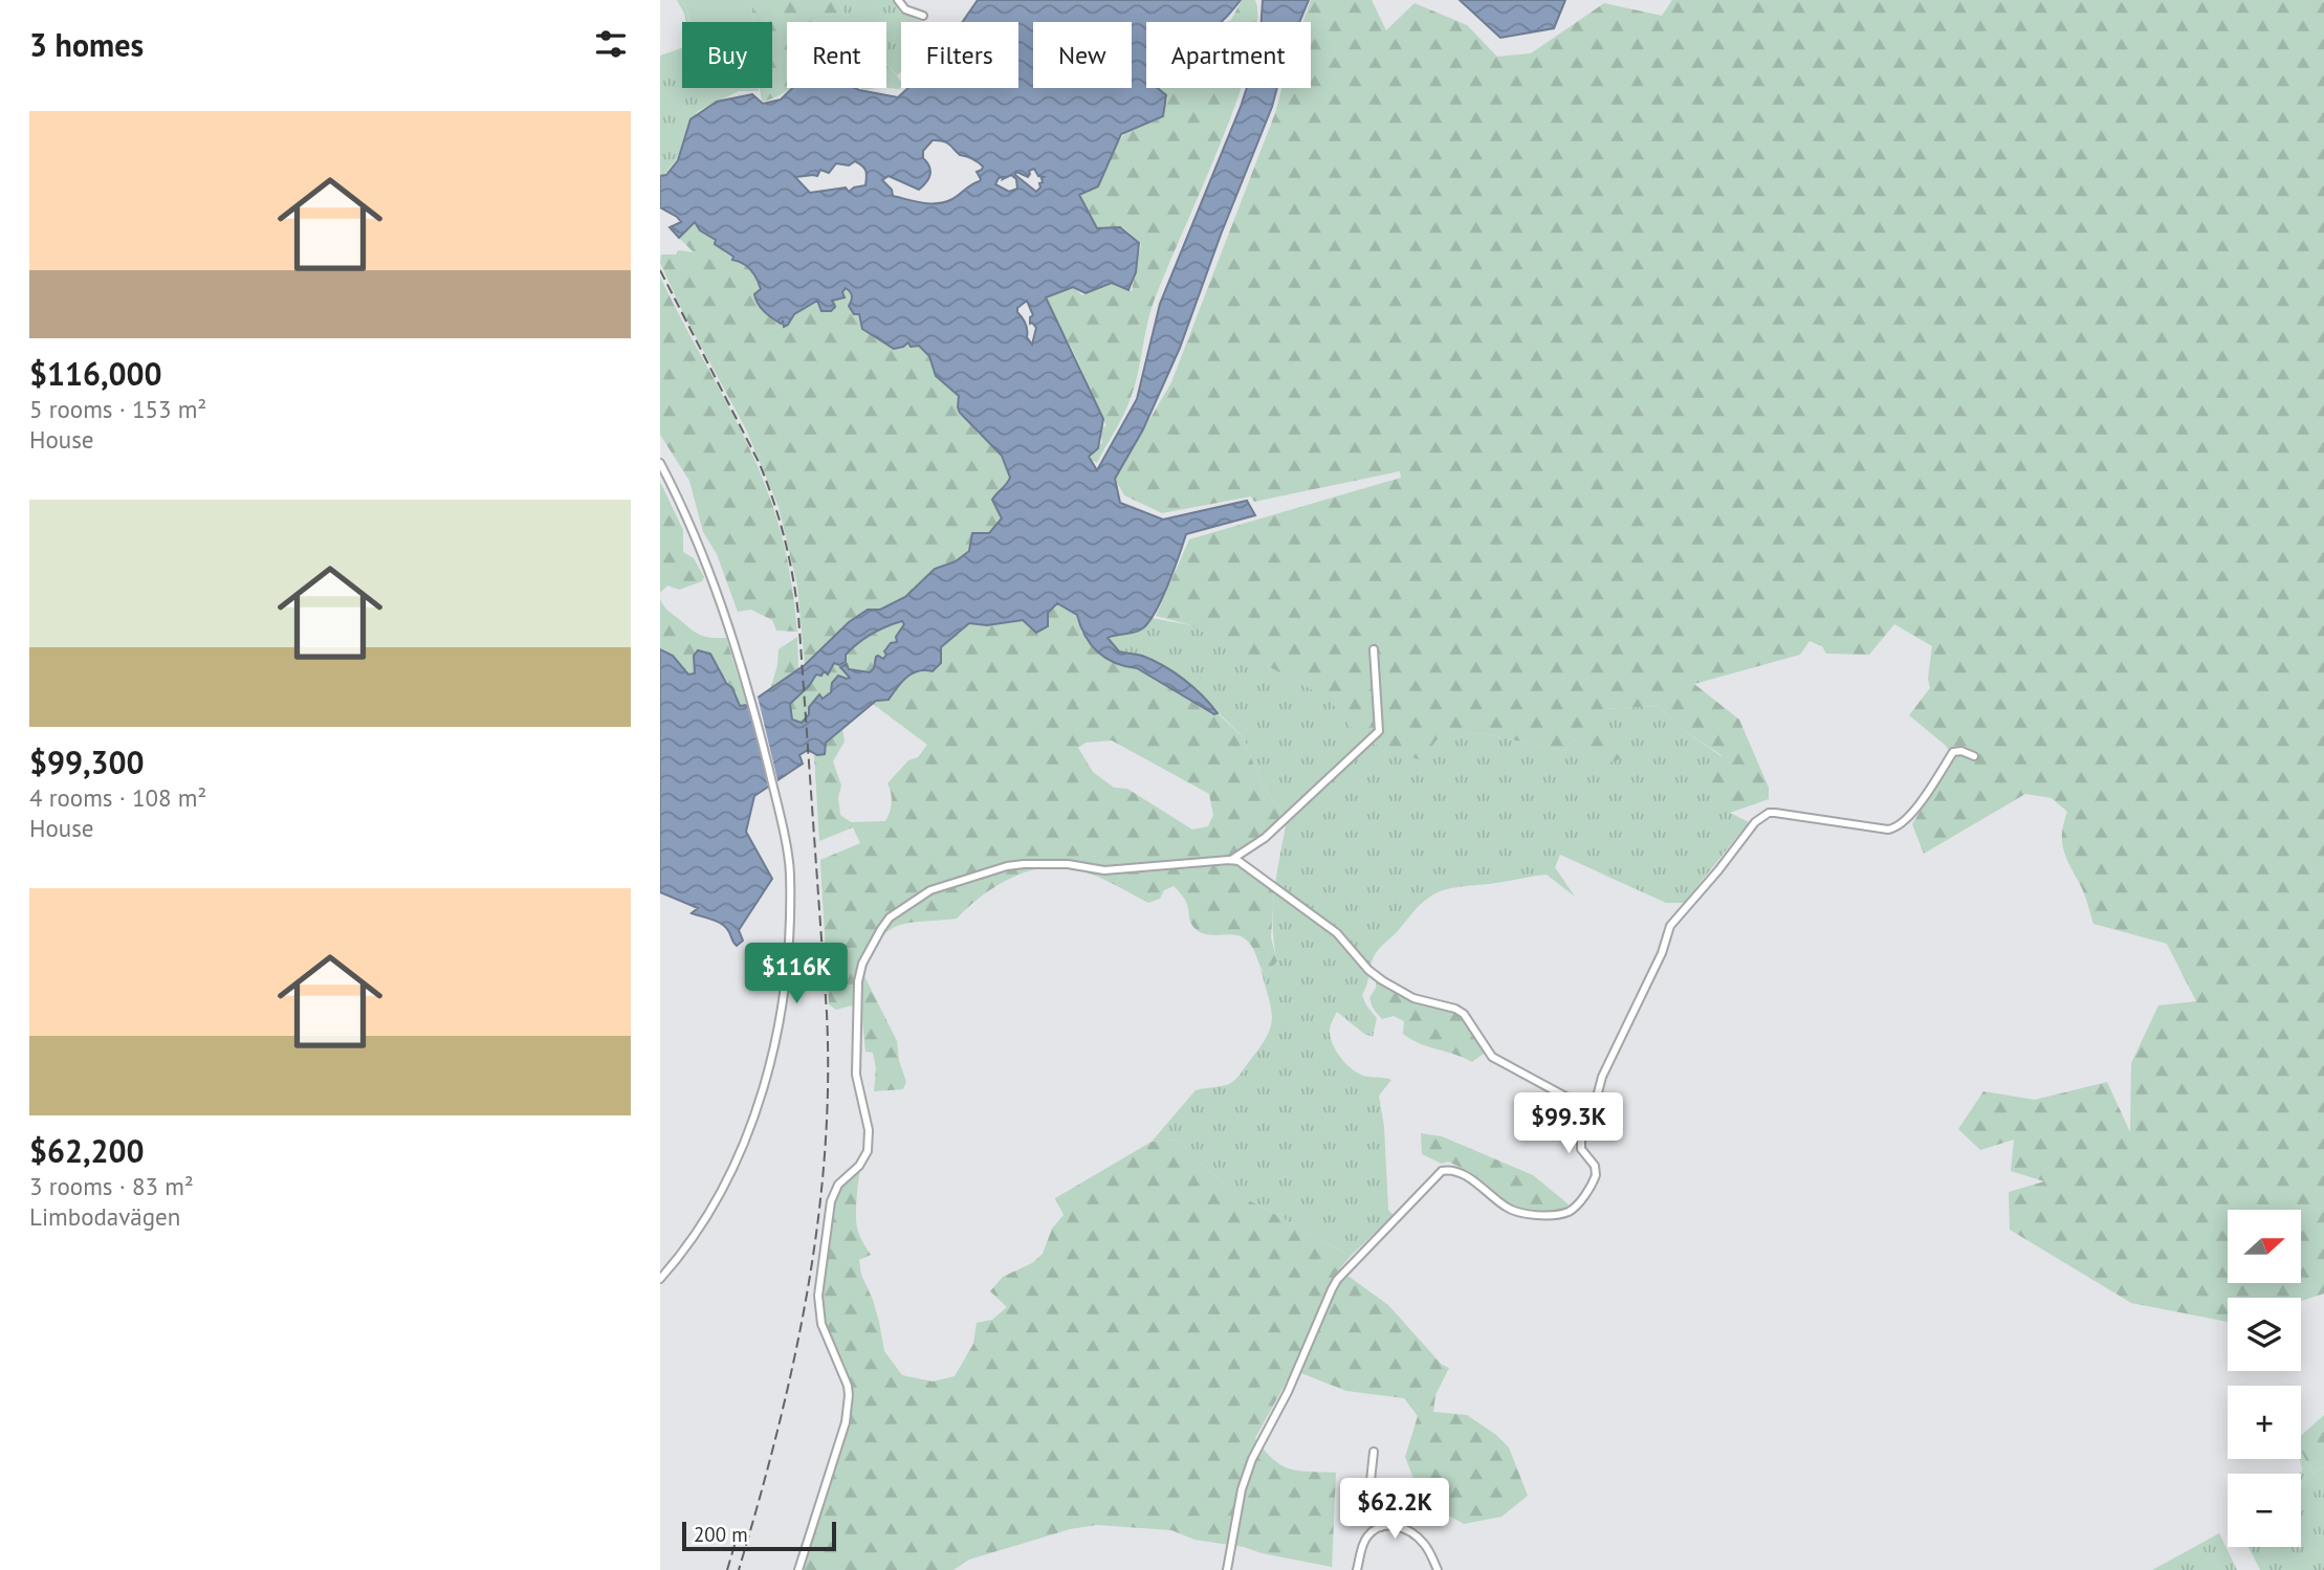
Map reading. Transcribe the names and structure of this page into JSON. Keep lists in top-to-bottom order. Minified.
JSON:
{"scale_bar":"200 m","north":"right","page":{"heading":"3 homes","chip":["Buy","Rent","Filters","New","Apartment"],"list":[{"name":"$116,000","note":"5 rooms · 153 m² · House"},{"name":"$99,300","note":"4 rooms · 108 m² · House"},{"name":"$62,200","note":"3 rooms · 83 m² · Limbodavägen"}],"price":["$116K","$99.3K","$62.2K"],"map_buttons":["+","−"],"scale":"200 m"}}
